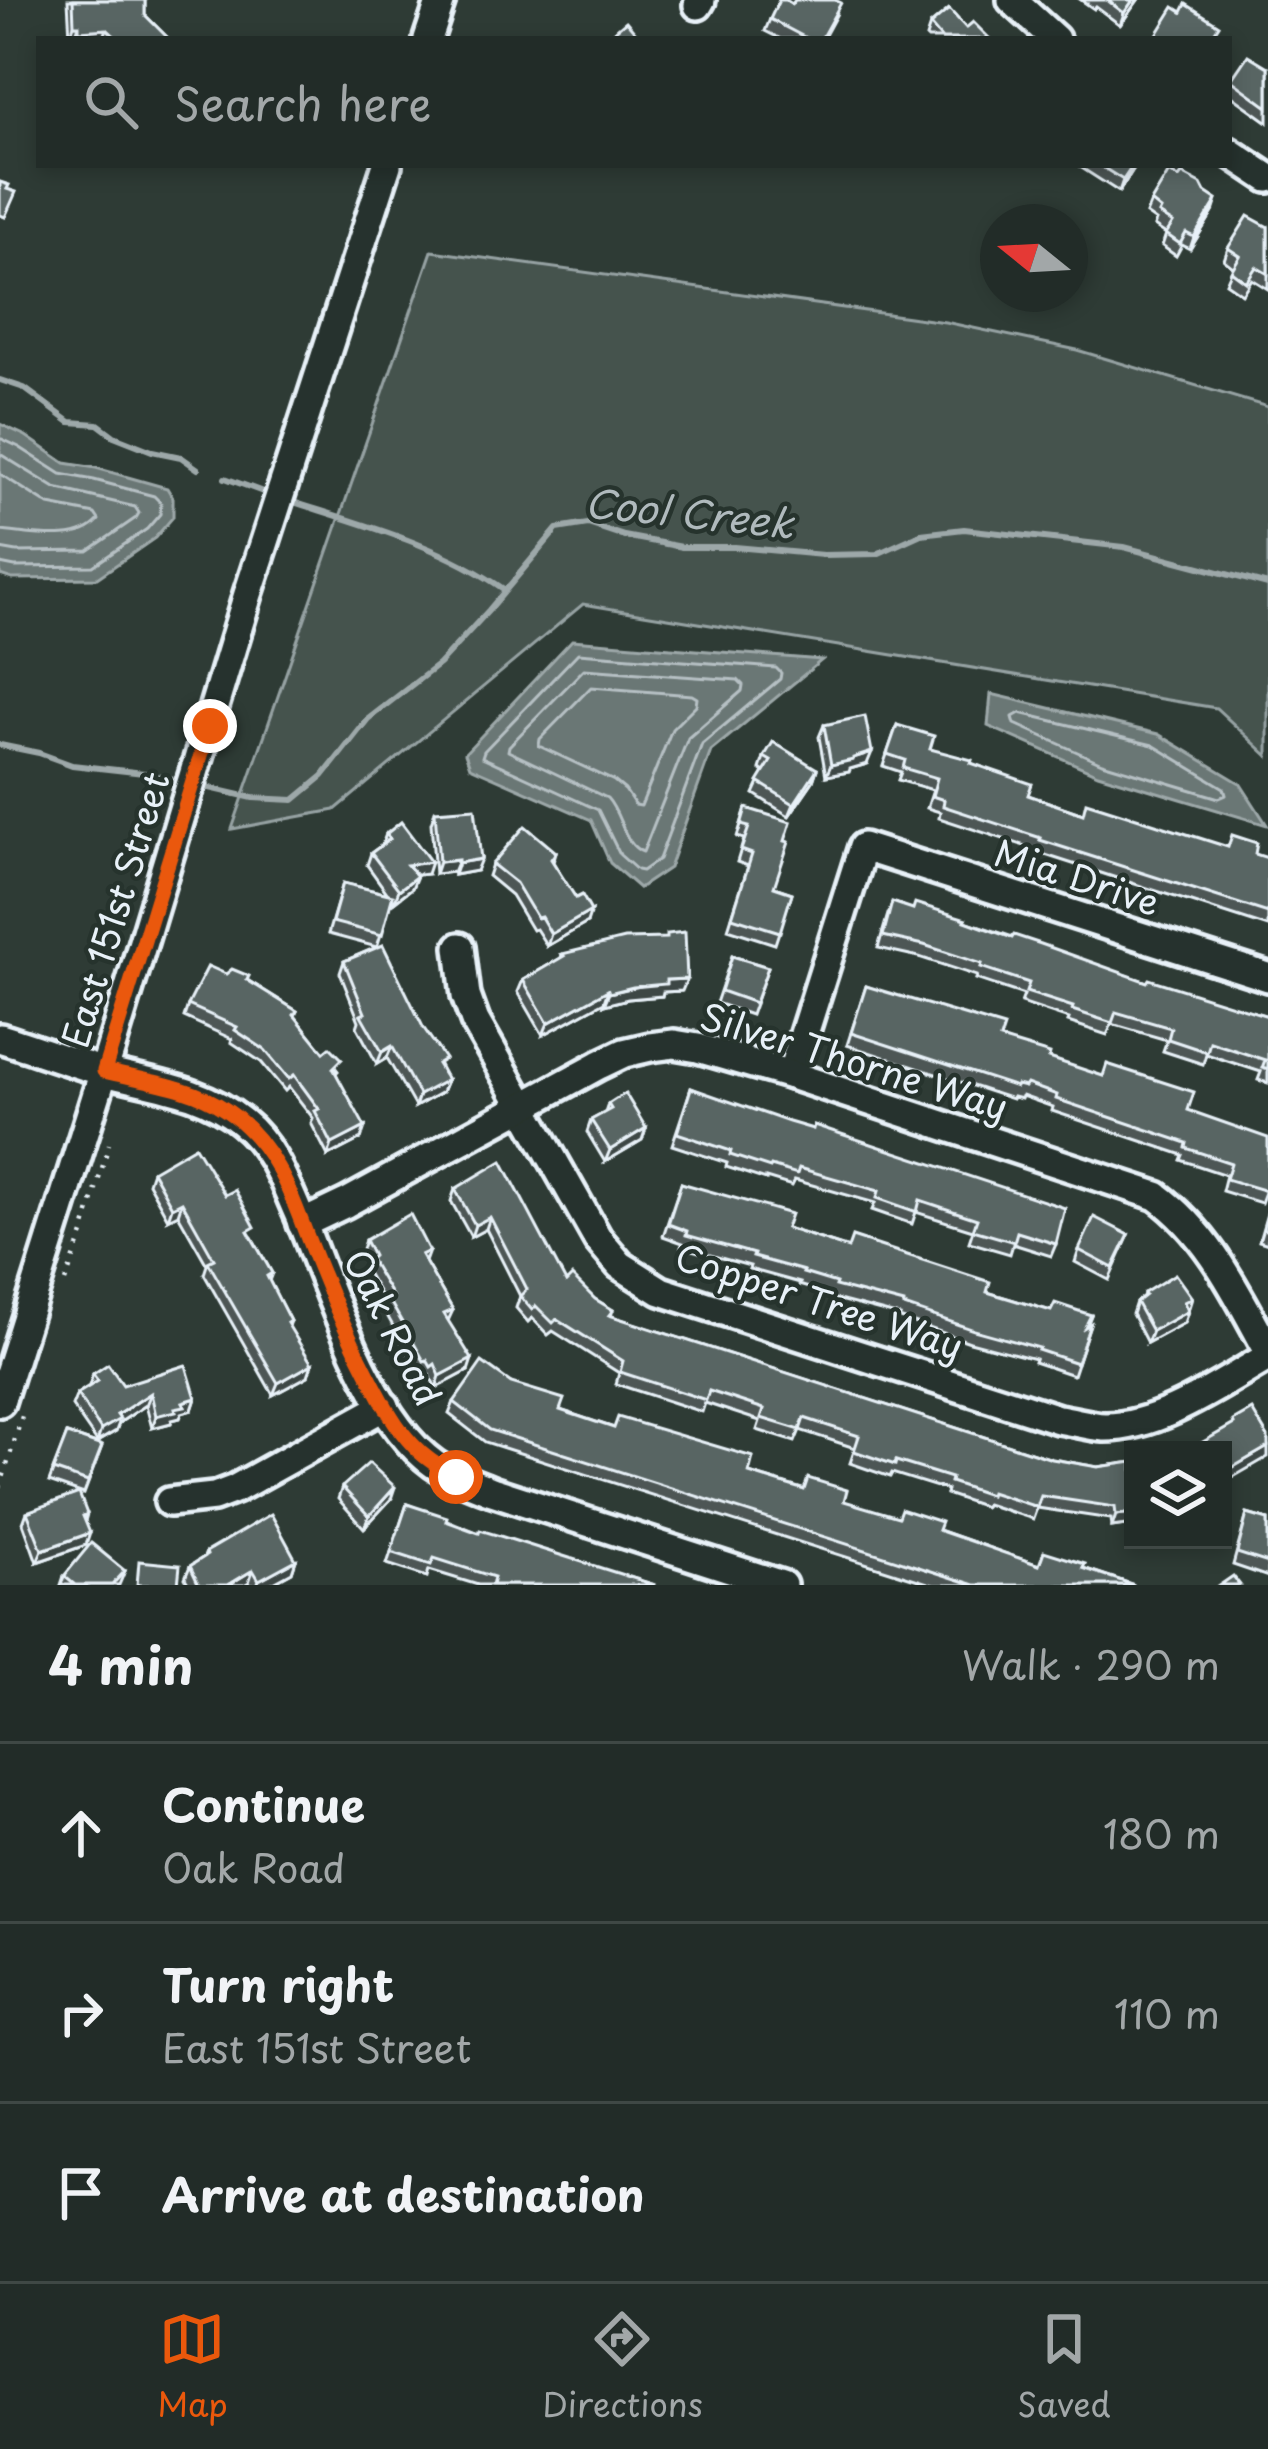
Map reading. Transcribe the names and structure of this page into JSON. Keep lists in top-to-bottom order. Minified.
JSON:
{"streets":{"street":["Mia Drive","East 151st Street","Silver Thorne Way","Copper Tree Way","Oak Road"]},"crossings":[["Mia Drive","Silver Thorne Way"],["East 151st Street","Oak Road"],["Silver Thorne Way","Copper Tree Way"],["Silver Thorne Way","Oak Road"]],"water":["Cool Creek"],"north":"left","page":{"search":"Search here","heading":["4 min","Walk · 290 m"],"list":[["Continue","Oak Road","180 m"],["Turn right","East 151st Street","110 m"],"Arrive at destination"],"nav":["Map","Directions","Saved"]}}
